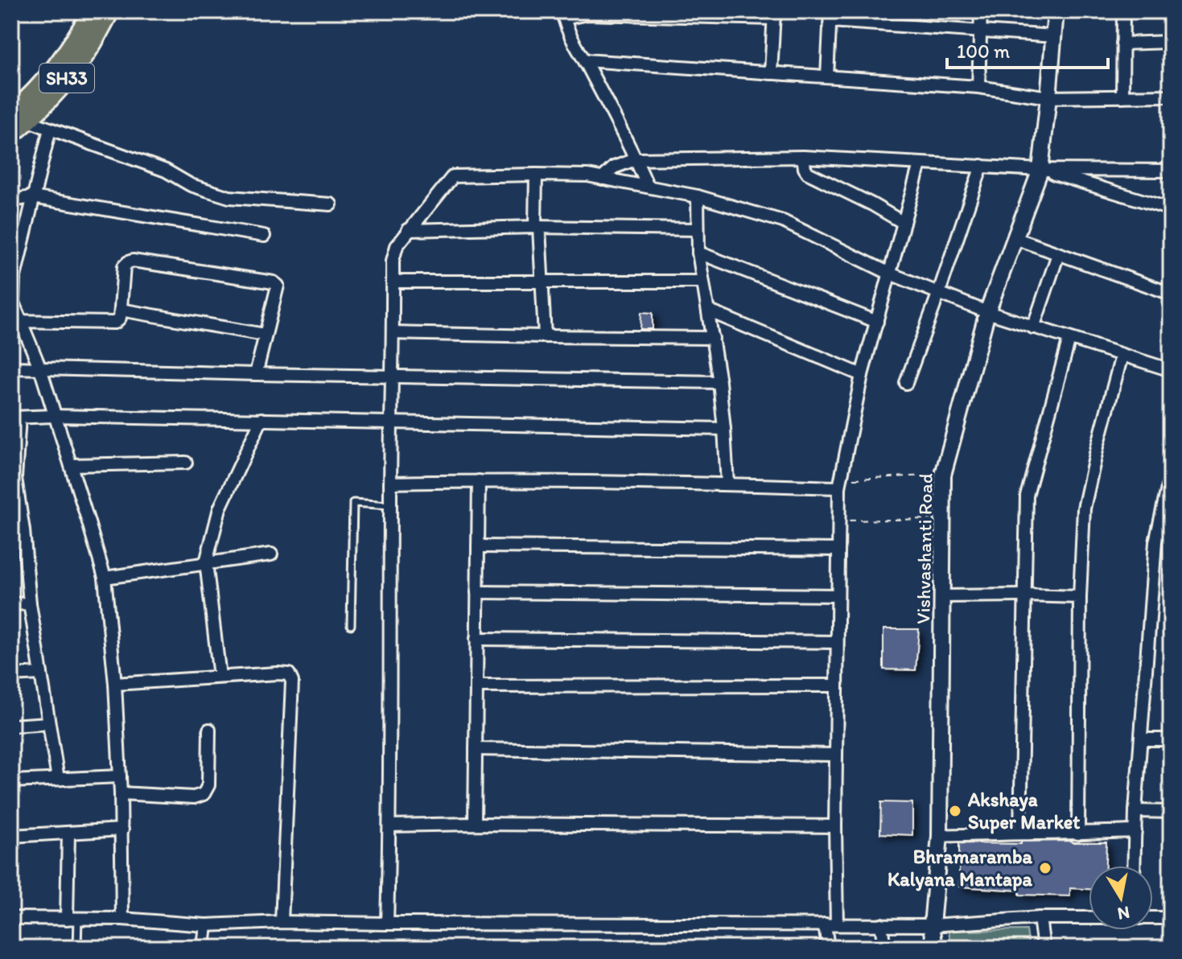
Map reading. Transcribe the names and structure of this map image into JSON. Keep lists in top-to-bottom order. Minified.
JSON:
{"streets":{"main road":["SH33"],"street":["Vishvashanti Road"]},"places":["Akshaya Super Market","Bhramaramba Kalyana Mantapa"],"scale_bar":"100 m","north":"bottom"}
